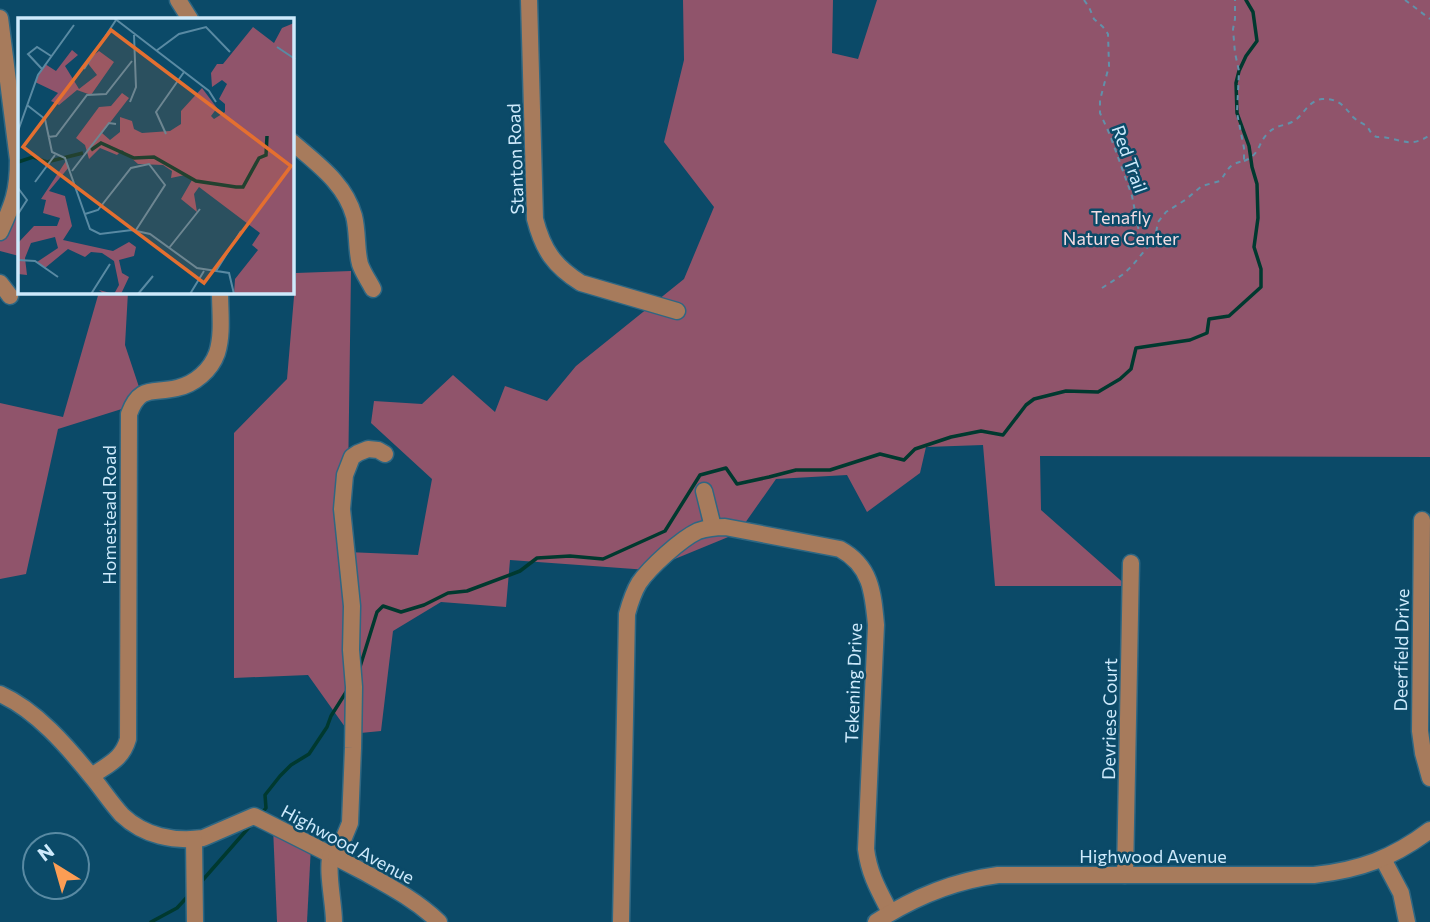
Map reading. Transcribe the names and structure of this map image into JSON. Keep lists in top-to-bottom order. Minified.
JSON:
{"streets":{"street":["Stanton Road","Homestead Road","Deerfield Drive","Tekening Drive","Devriese Court","Highwood Avenue"],"path":["Red Trail"]},"crossings":[["Homestead Road","Highwood Avenue"],["Tekening Drive","Highwood Avenue"],["Devriese Court","Highwood Avenue"]],"parks":["Tenafly Nature Center"],"north":"top left"}
